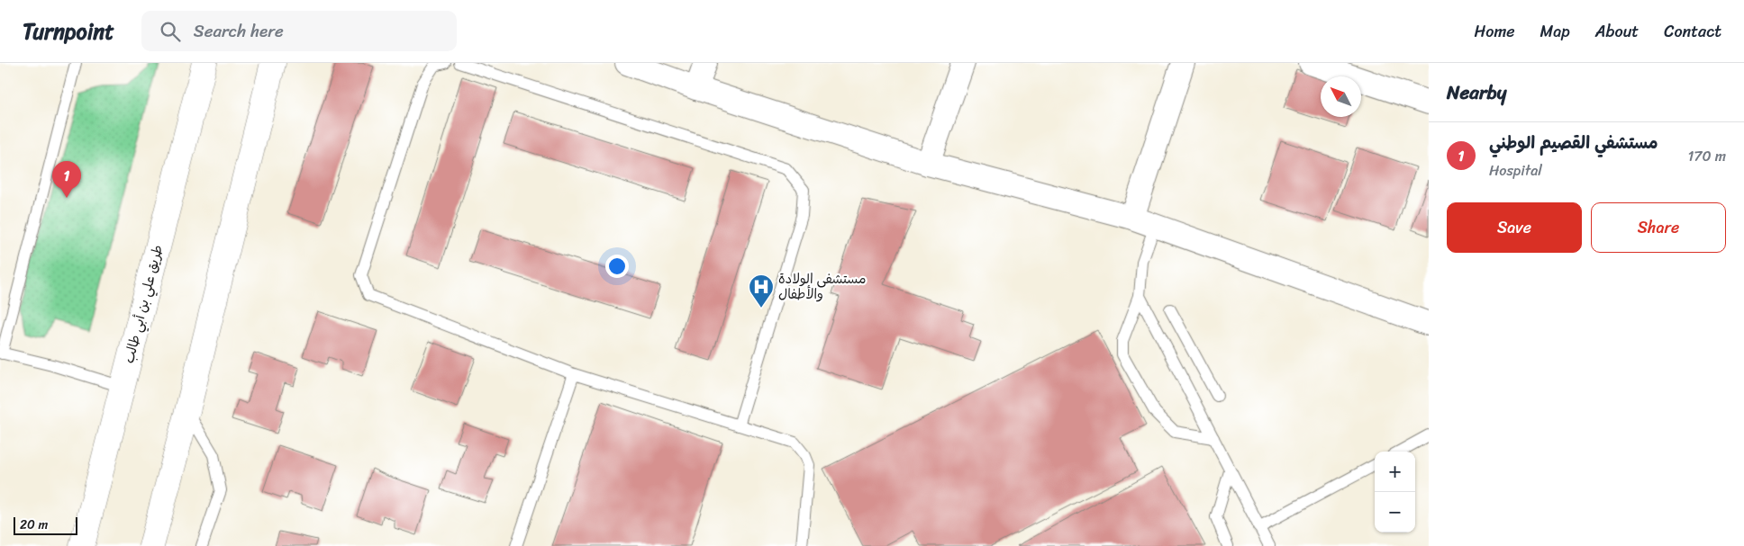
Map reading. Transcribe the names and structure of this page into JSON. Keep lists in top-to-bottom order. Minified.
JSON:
{"streets":{"main road":["طريق علي بن أبي طالب"]},"places":{"hospital":["مستشفى الولادة والأطفال"]},"scale_bar":"20 m","north":"top left","page":{"header":"Turnpoint","search":"Search here","nav":["Home","Map","About","Contact"],"heading":"Nearby","list":[{"mark":"1","name":"مستشفي القصيم الوطني","note":"Hospital","value":"170 m"}],"pins":"1","buttons":["Save","Share"],"map_buttons":["+","−"],"scale":"20 m"}}
